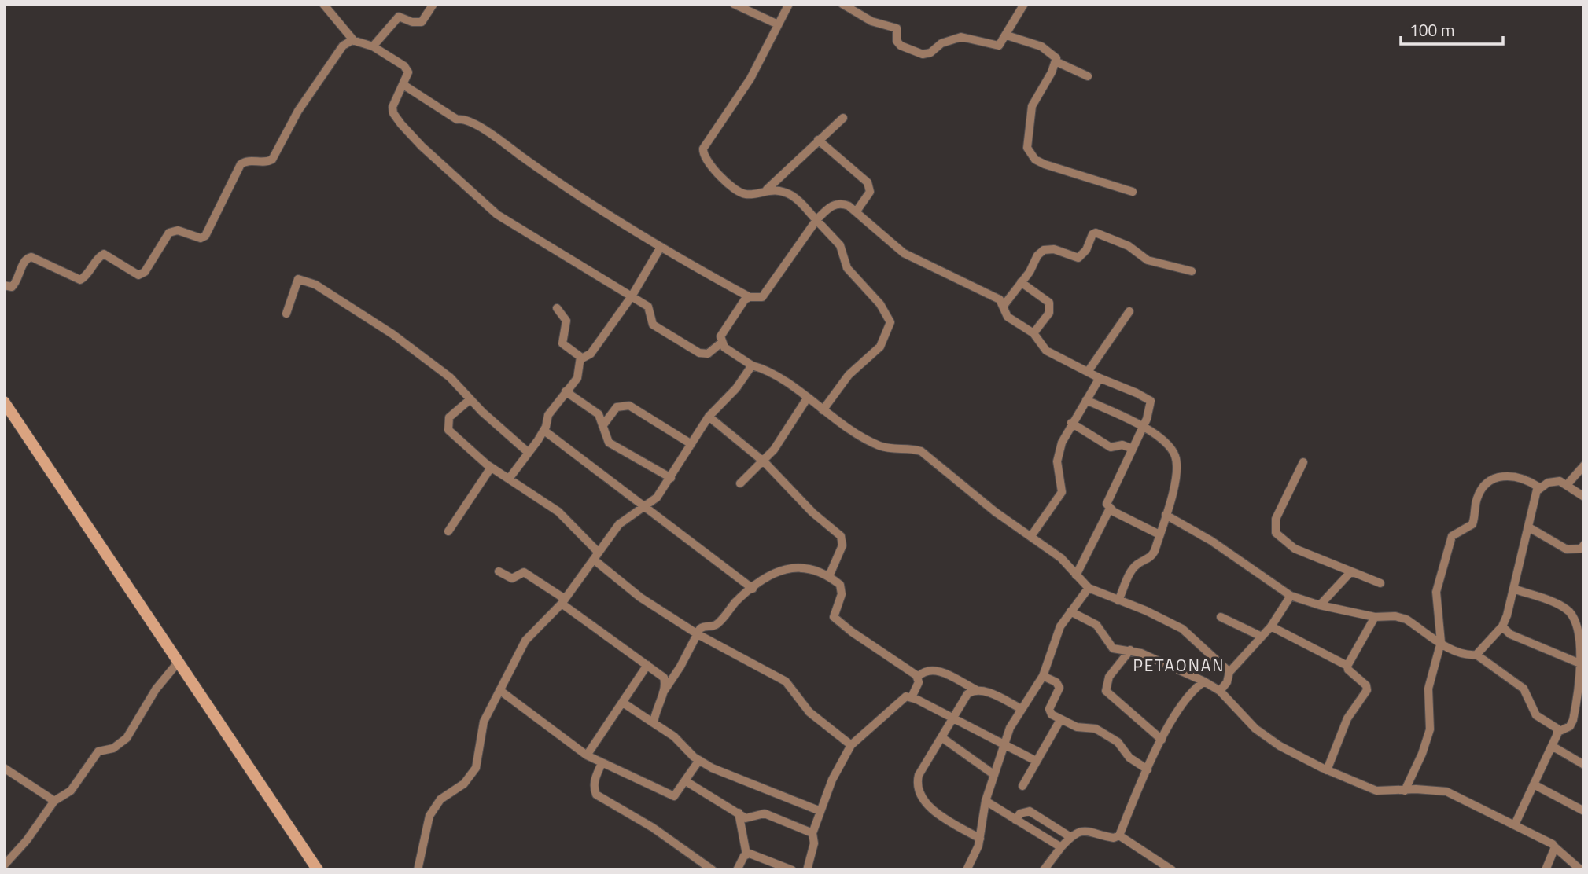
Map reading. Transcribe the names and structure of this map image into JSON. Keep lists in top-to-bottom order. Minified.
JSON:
{"districts":["PETAONAN"],"scale_bar":"100 m"}
